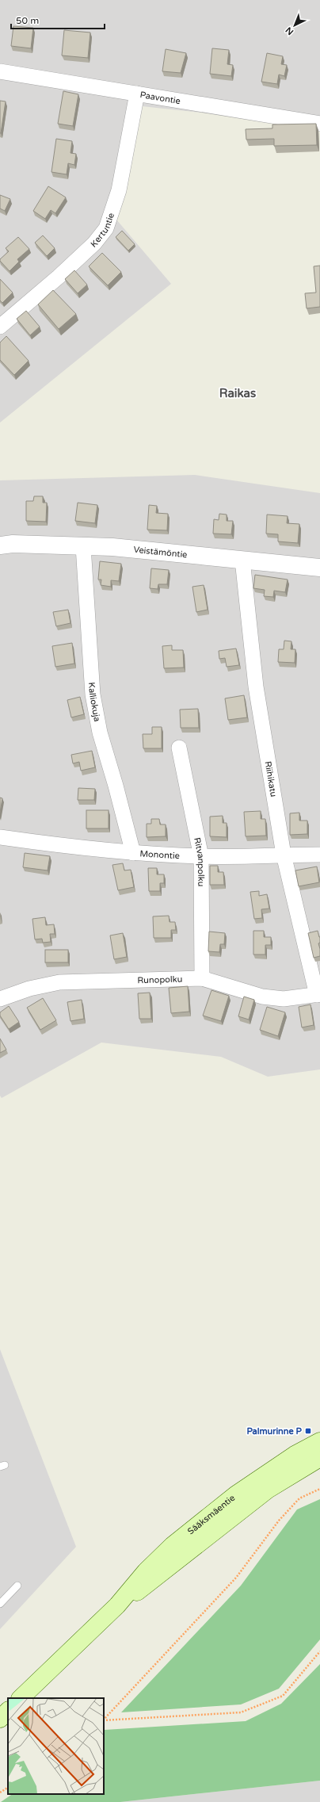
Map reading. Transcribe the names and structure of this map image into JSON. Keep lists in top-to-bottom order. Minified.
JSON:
{"streets":{"main road":["Sääksmäentie"],"street":["Paavontie","Kertuntie","Veistämöntie","Kalliokuja","Riihikatu","Monontie","Ritvanpolku","Runopolku"]},"crossings":[["Paavontie","Kertuntie"],["Veistämöntie","Kalliokuja"],["Veistämöntie","Riihikatu"],["Kalliokuja","Monontie"],["Riihikatu","Monontie"],["Riihikatu","Runopolku"],["Monontie","Ritvanpolku"],["Ritvanpolku","Runopolku"]],"districts":["Raikas"],"places":{"transit":["Palmurinne P"]},"scale_bar":"50 m","north":"bottom left"}
